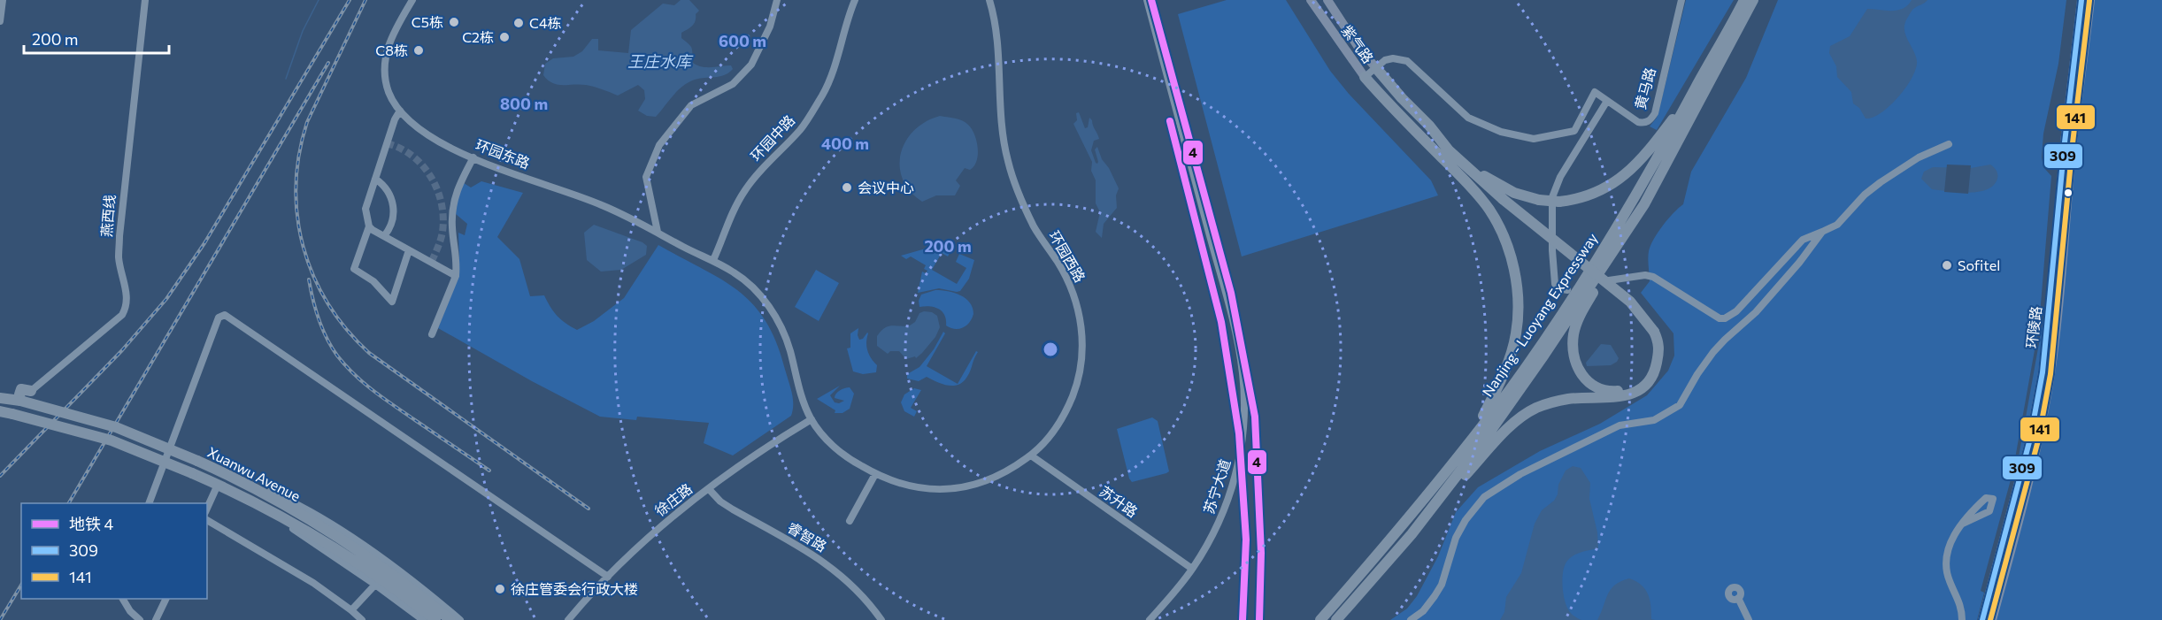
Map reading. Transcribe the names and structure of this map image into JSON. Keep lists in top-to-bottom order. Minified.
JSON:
{"streets":{"highway":["Nanjing - Luoyang Expressway","Xuanwu Avenue"],"main road":["紫气路","环陵路"],"street":["黄马路","环园中路","环园东路","燕西线","环园西路","苏宁大道","徐庄路","苏升路","睿智路"]},"crossings":[["紫气路","黄马路"],["环园中路","环园东路"],["环园中路","环园西路"],["环园东路","环园西路"],["环园西路","徐庄路"],["环园西路","苏升路"],["苏宁大道","苏升路"],["徐庄路","睿智路"]],"water":["王庄水库"],"places":["C5栋","C4栋","C2栋","C8栋","会议中心","Sofitel","徐庄管委会行政大楼"],"lines":["metro line 4","transit line 309","transit line 141"],"legend":["地铁 4","309","141"],"scale_bar":"200 m","rings":["600 m","800 m","400 m","200 m"]}
